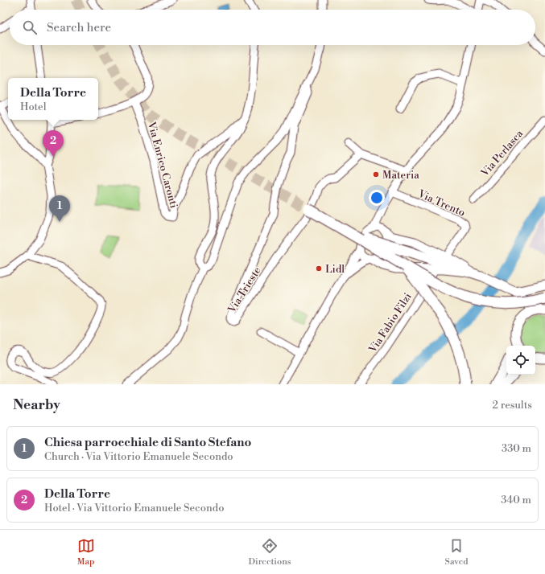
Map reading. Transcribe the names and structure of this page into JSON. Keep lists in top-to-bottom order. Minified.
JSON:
{"streets":{"street":["Via Perlasca","Via Enrico Caronti","Via Trento","Via Trieste","Via Fabio Filzi"]},"places":["Materia","Lidl"],"page":{"search":"Search here","popup":["Della Torre","Hotel"],"pins":["2","1"],"heading":["Nearby","2 results"],"list":[{"mark":"1","name":"Chiesa parrocchiale di Santo Stefano","note":"Church · Via Vittorio Emanuele Secondo","value":"330 m"},{"mark":"2","name":"Della Torre","note":"Hotel · Via Vittorio Emanuele Secondo","value":"340 m"}],"nav":["Map","Directions","Saved"]}}
